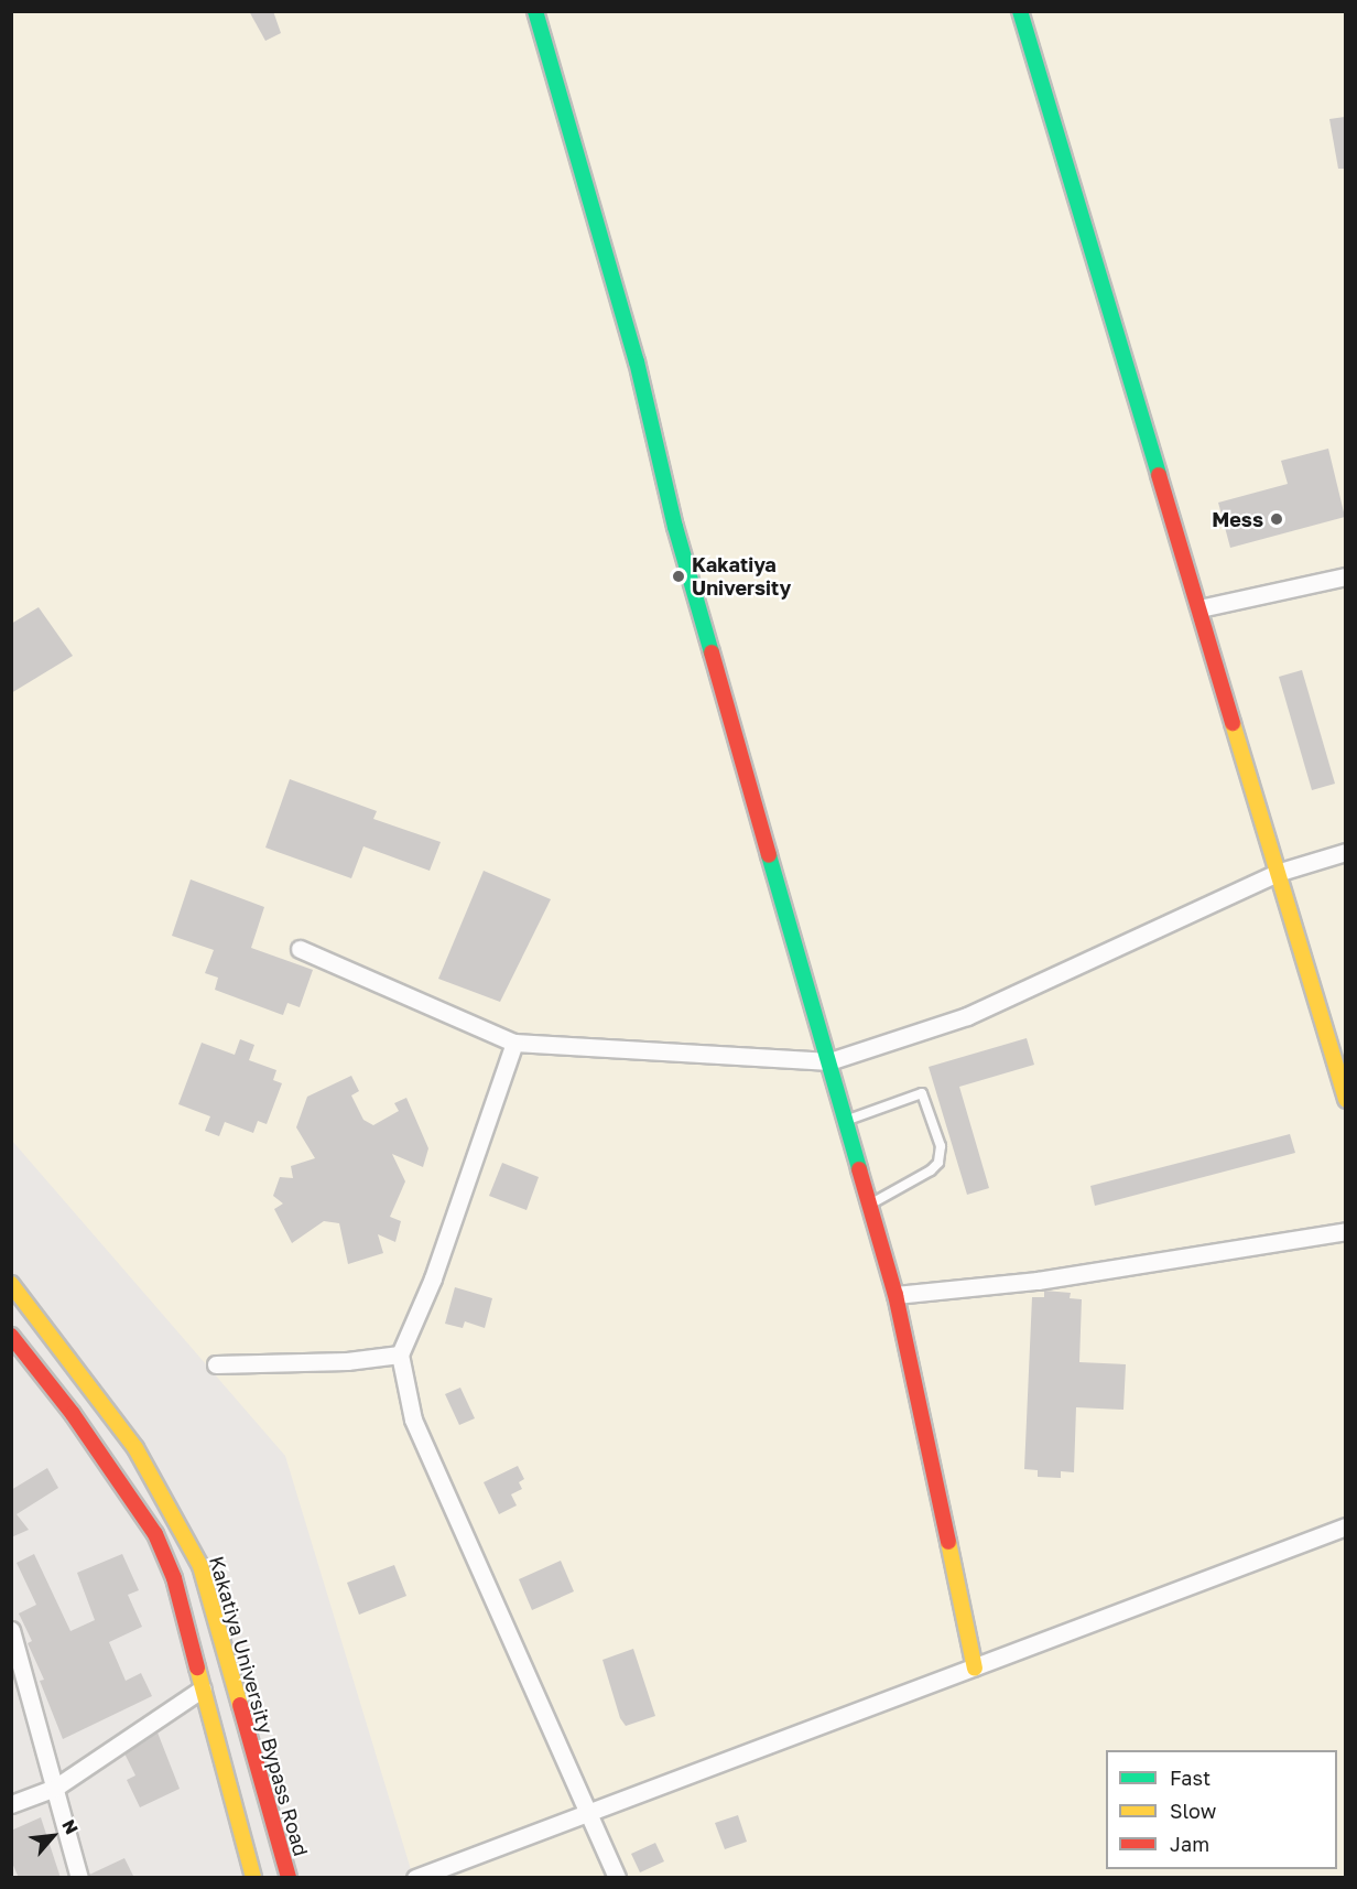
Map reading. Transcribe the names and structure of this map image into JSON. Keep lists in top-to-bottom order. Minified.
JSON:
{"streets":{"street":["Kakatiya University Bypass Road"]},"places":["Mess","Kakatiya University"],"legend":["Fast","Slow","Jam"],"north":"top right"}
